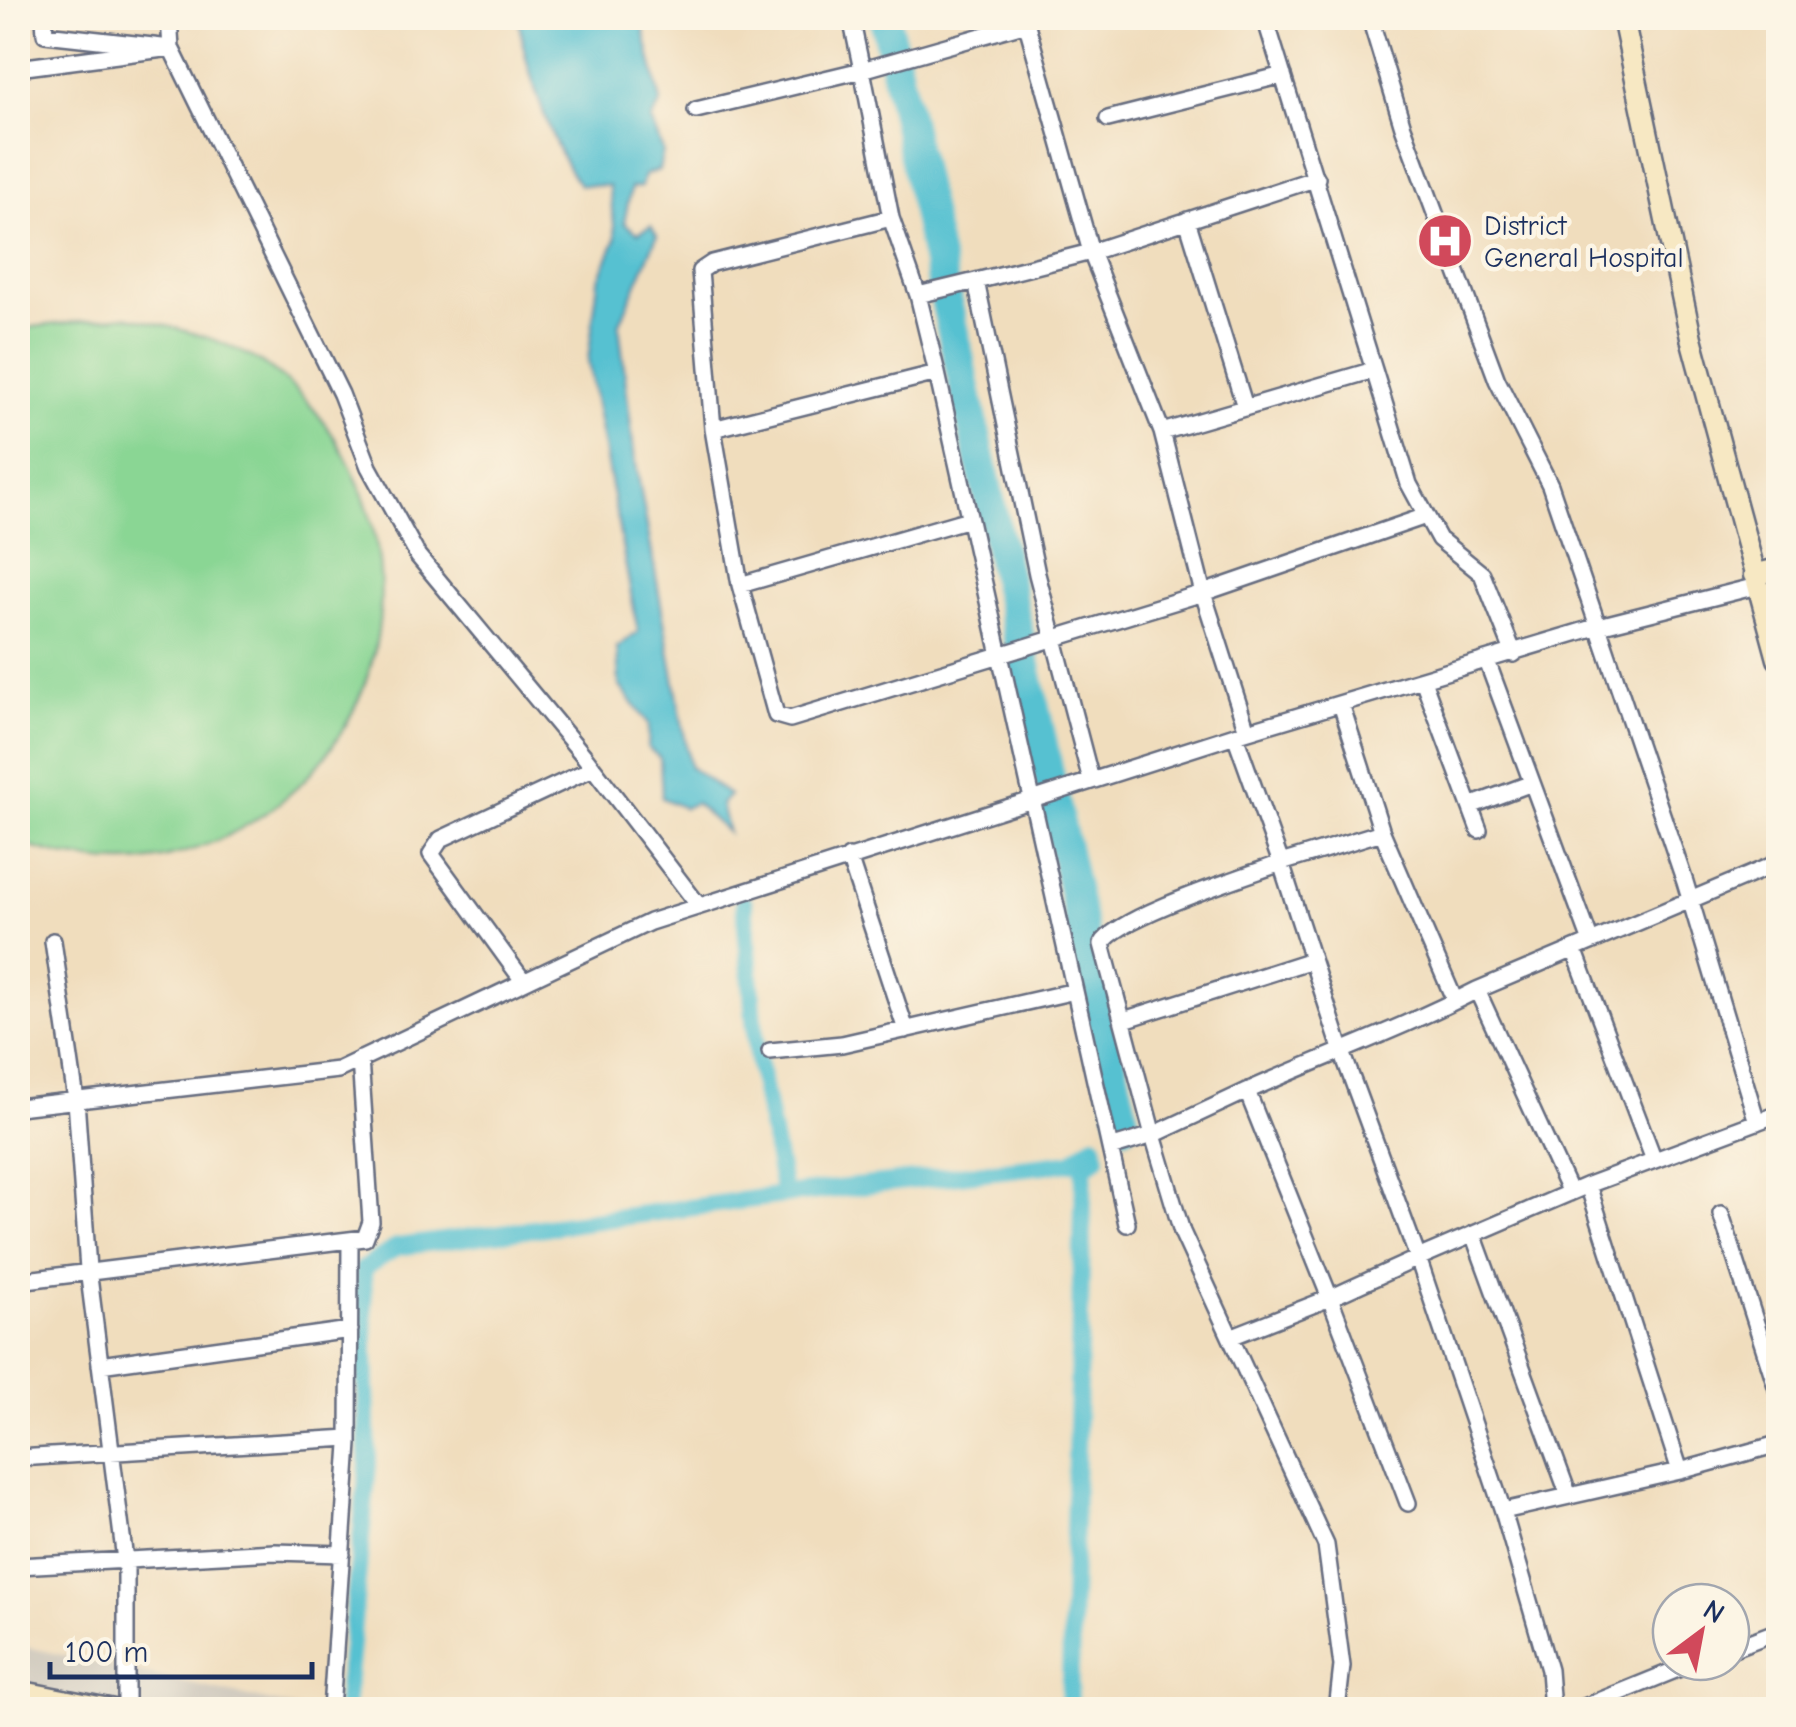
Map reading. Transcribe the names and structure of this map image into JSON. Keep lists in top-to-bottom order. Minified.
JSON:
{"places":{"hospital":["District General Hospital"]},"scale_bar":"100 m","north":"top right"}
